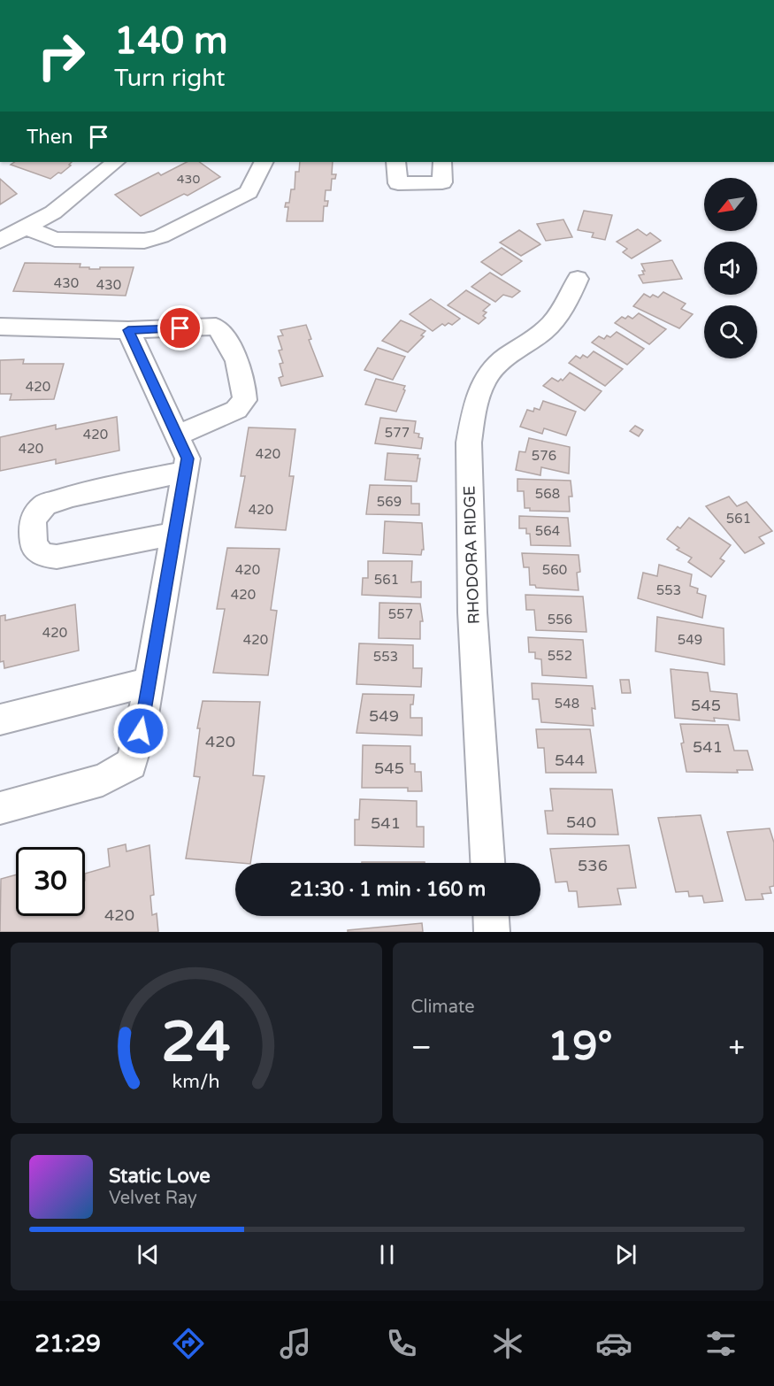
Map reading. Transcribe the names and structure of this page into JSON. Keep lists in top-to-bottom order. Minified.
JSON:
{"streets":{"street":["RHODORA RIDGE"]},"house_numbers":["430","430","430","420","577","420","420","420","576","568","569","420","561","564","420","560","561","553","420","557","556","420","420","549","552","553","548","545","549","420","541","544","545","540","541","536","420"],"north":"bottom left","page":{"turn":["140 m","Turn right"],"then":"Then","limit":"30","trip":"21:30 · 1 min · 160 m","tile":"Climate","heat":["−","19°","+"],"song":["Static Love","Velvet Ray"],"tabs":"21:29","gauge":["24","km/h"]}}
